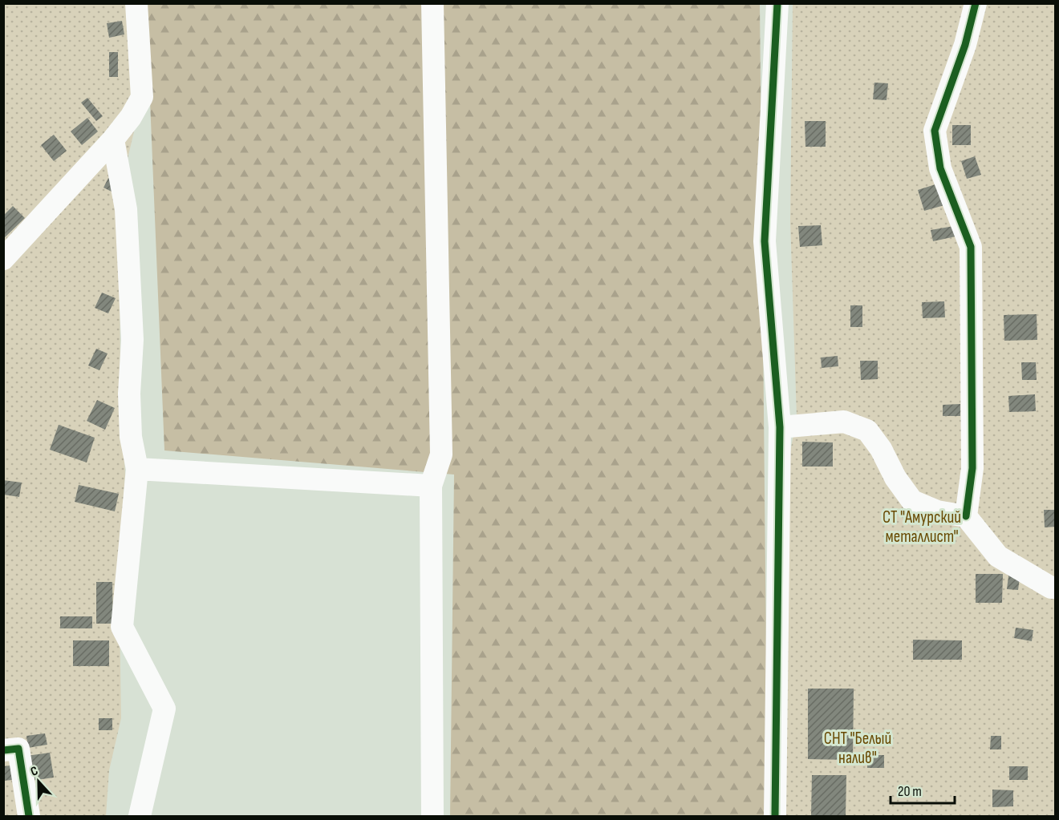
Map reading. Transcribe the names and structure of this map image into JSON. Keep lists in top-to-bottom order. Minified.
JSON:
{"parks":["СТ \"Амурский металлист\"","СНТ \"Белый налив\""],"scale_bar":"20 m","north":"top"}
